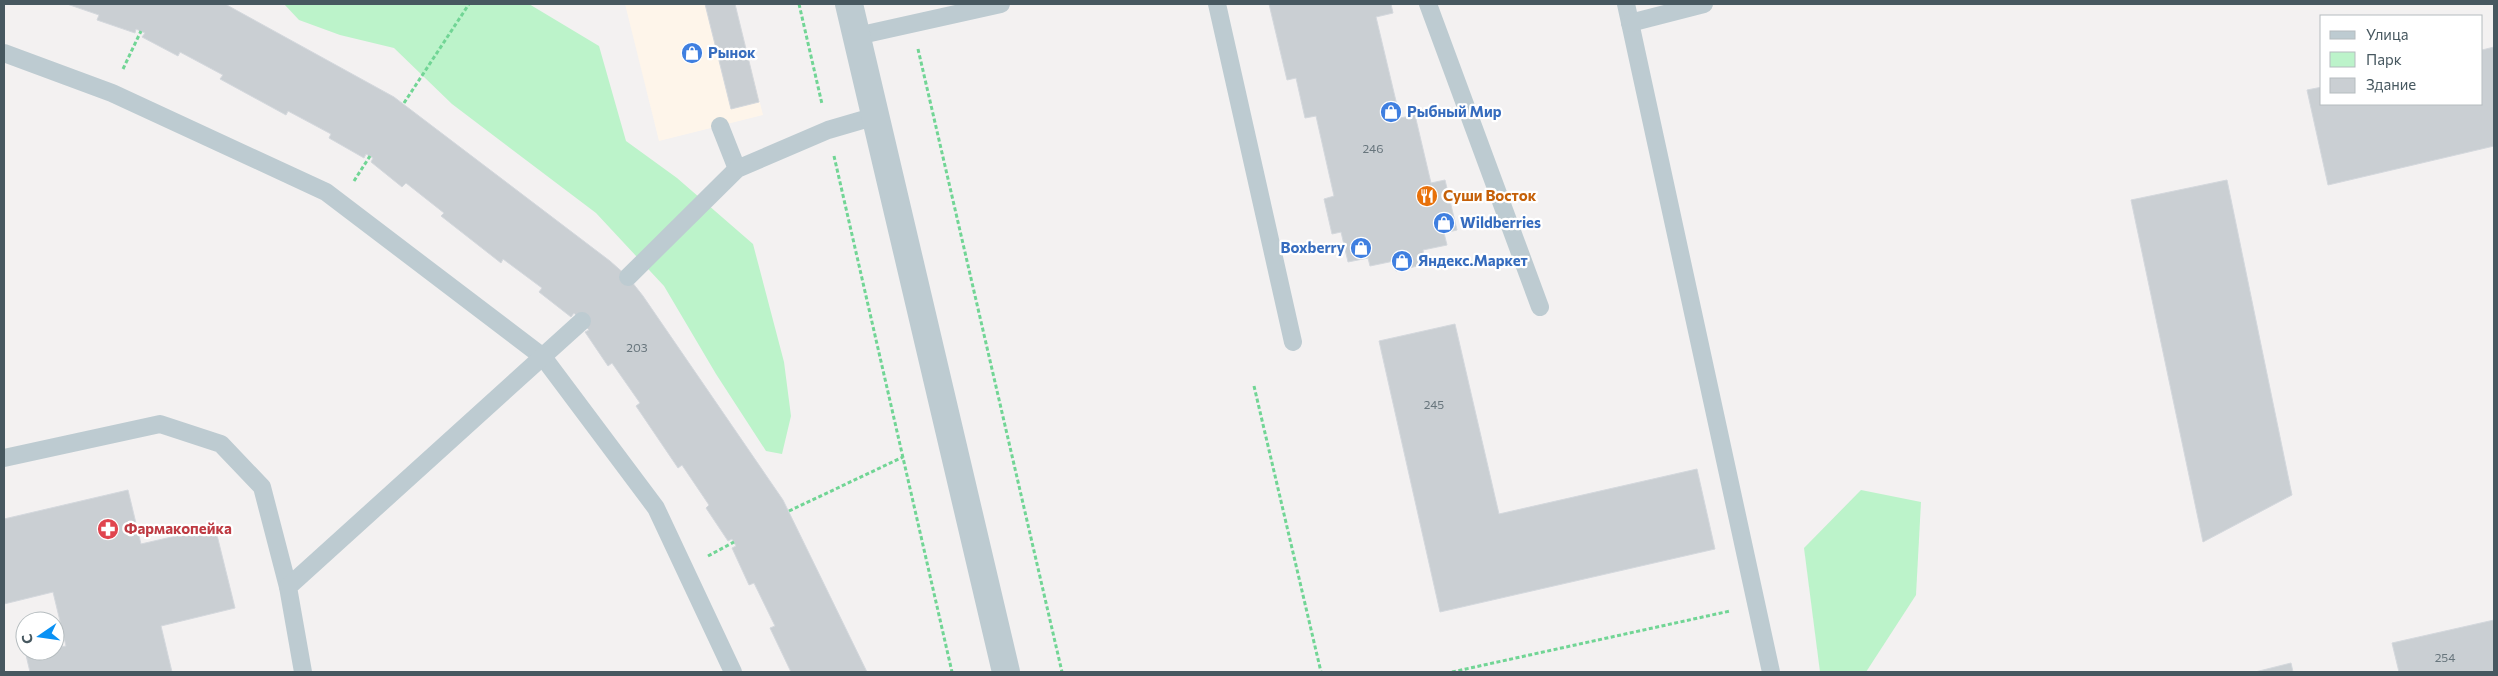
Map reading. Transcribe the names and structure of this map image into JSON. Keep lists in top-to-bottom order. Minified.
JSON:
{"places":{"shop":["Рынок","Рыбный Мир","Wildberries","Boxberry","Яндекс.Маркет"],"restaurant":["Суши Восток"],"pharmacy":["Фармакопейка"]},"house_numbers":["246","203","245","254"],"legend":["Улица","Парк","Здание"],"north":"left"}
